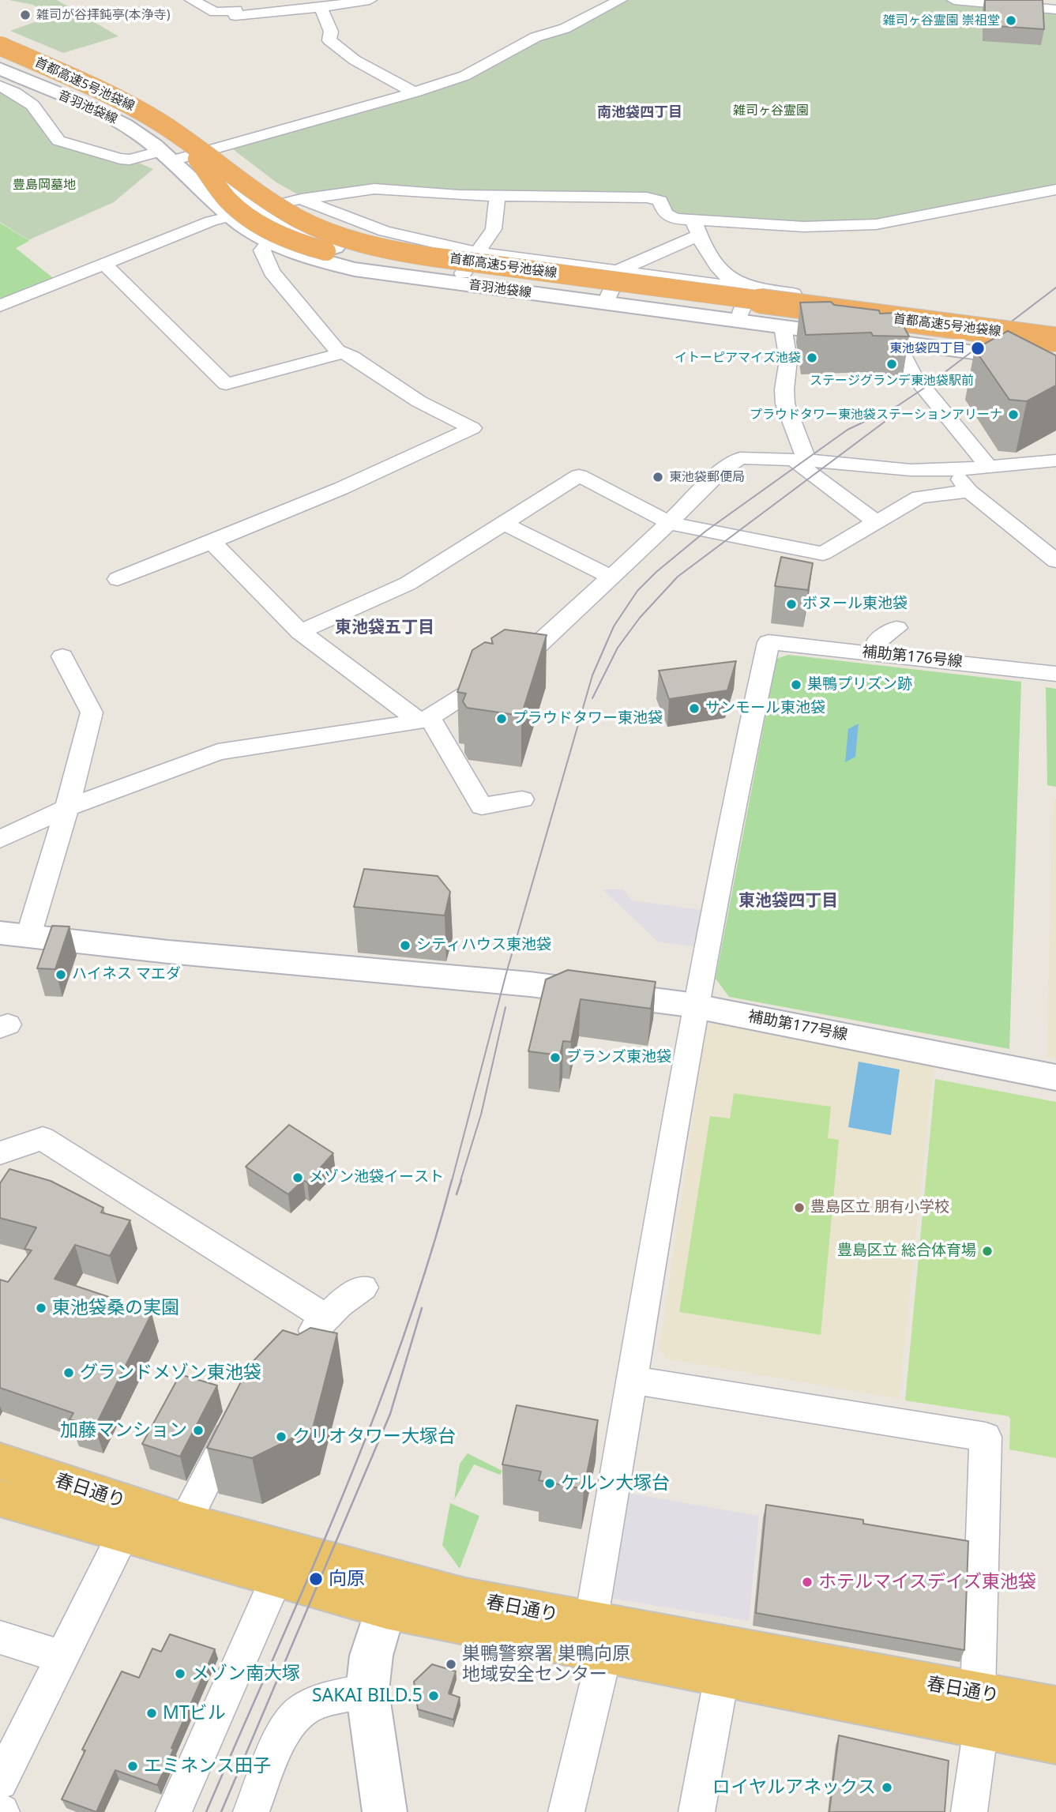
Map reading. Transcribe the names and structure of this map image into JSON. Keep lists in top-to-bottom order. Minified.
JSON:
{"streets":{"highway":["首都高速5号池袋線","春日通り"],"main road":["音羽池袋線","補助第177号線"],"street":["補助第176号線"]},"crossings":[["補助第176号線","補助第177号線"]],"districts":["南池袋四丁目","東池袋五丁目","東池袋四丁目"],"parks":["雑司ヶ谷霊園","豊島岡墓地"],"places":["雑司が谷拝鈍亭(本浄寺)","雑司ヶ谷霊園 崇祖堂","東池袋四丁目","イトーピアマイズ池袋","ステージグランデ東池袋駅前","プラウドタワー東池袋ステーションアリーナ","東池袋郵便局","ボヌール東池袋","巣鴨プリズン跡","サンモール東池袋","プラウドタワー東池袋","シティハウス東池袋","ハイネス マエダ","ブランズ東池袋","メゾン池袋イースト","豊島区立 朋有小学校","豊島区立 総合体育場","東池袋桑の実園","グランドメゾン東池袋","加藤マンション","クリオタワー大塚台","ケルン大塚台","向原","ホテルマイスデイズ東池袋","巣鴨警察署 巣鴨向原 地域安全センター","メゾン南大塚","SAKAI BILD.5","MTビル","エミネンス田子","ロイヤルアネックス"]}
